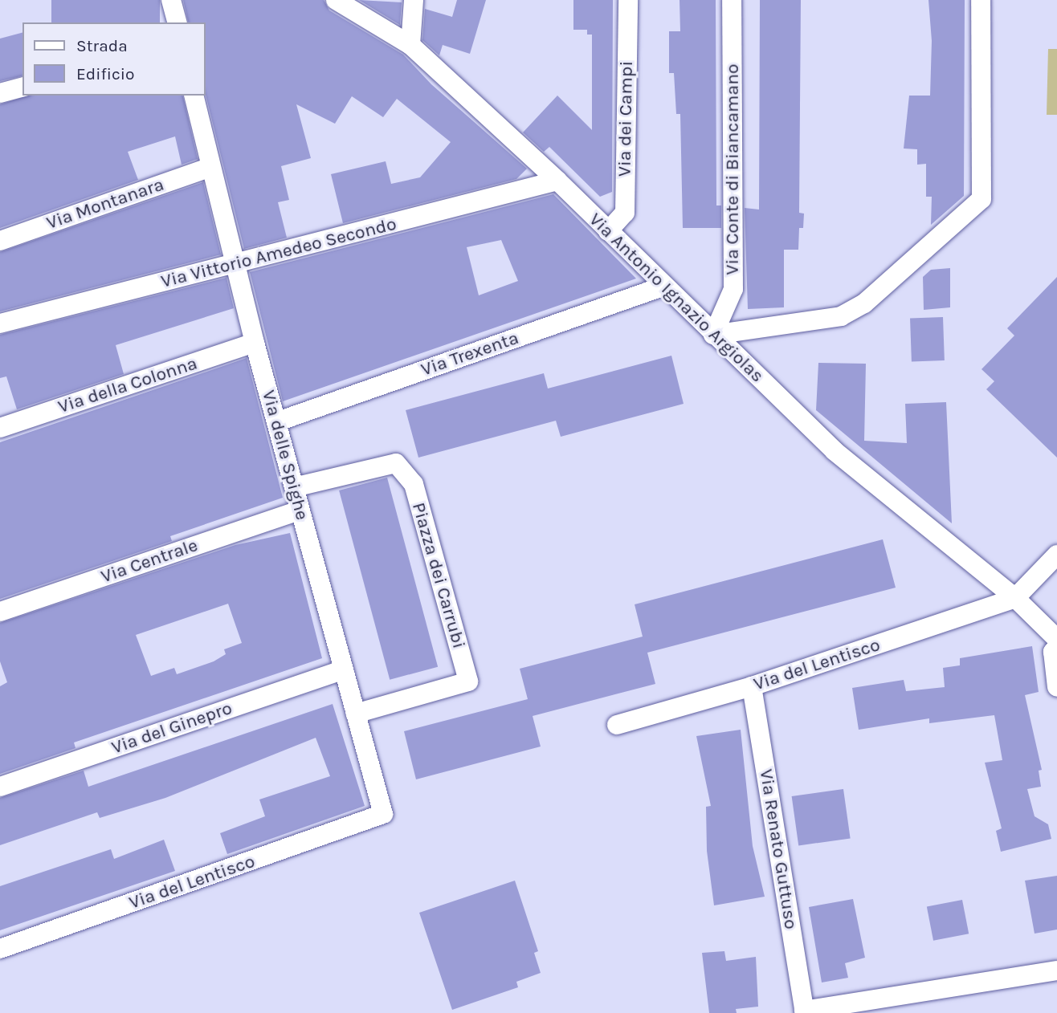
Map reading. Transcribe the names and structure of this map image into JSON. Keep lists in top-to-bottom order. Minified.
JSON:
{"streets":{"street":["Via dei Campi","Via Conte di Biancamano","Via Montanara","Via Vittorio Amedeo Secondo","Via Antonio Ignazio Argiolas","Via Trexenta","Via della Colonna","Via delle Spighe","Via Centrale","Piazza dei Carrubi","Via del Lentisco","Via del Ginepro","Via Renato Guttuso"]},"crossings":[["Via dei Campi","Via Antonio Ignazio Argiolas"],["Via Conte di Biancamano","Via Antonio Ignazio Argiolas"],["Via Montanara","Via delle Spighe"],["Via Vittorio Amedeo Secondo","Via Antonio Ignazio Argiolas"],["Via Vittorio Amedeo Secondo","Via delle Spighe"],["Via Antonio Ignazio Argiolas","Via Trexenta"],["Via Antonio Ignazio Argiolas","Via del Lentisco"],["Via Trexenta","Via delle Spighe"],["Via della Colonna","Via delle Spighe"],["Via delle Spighe","Via Centrale"],["Via delle Spighe","Piazza dei Carrubi"],["Via delle Spighe","Via del Lentisco"],["Via delle Spighe","Via del Ginepro"],["Via del Lentisco","Via Renato Guttuso"]],"legend":["Strada","Edificio"]}
